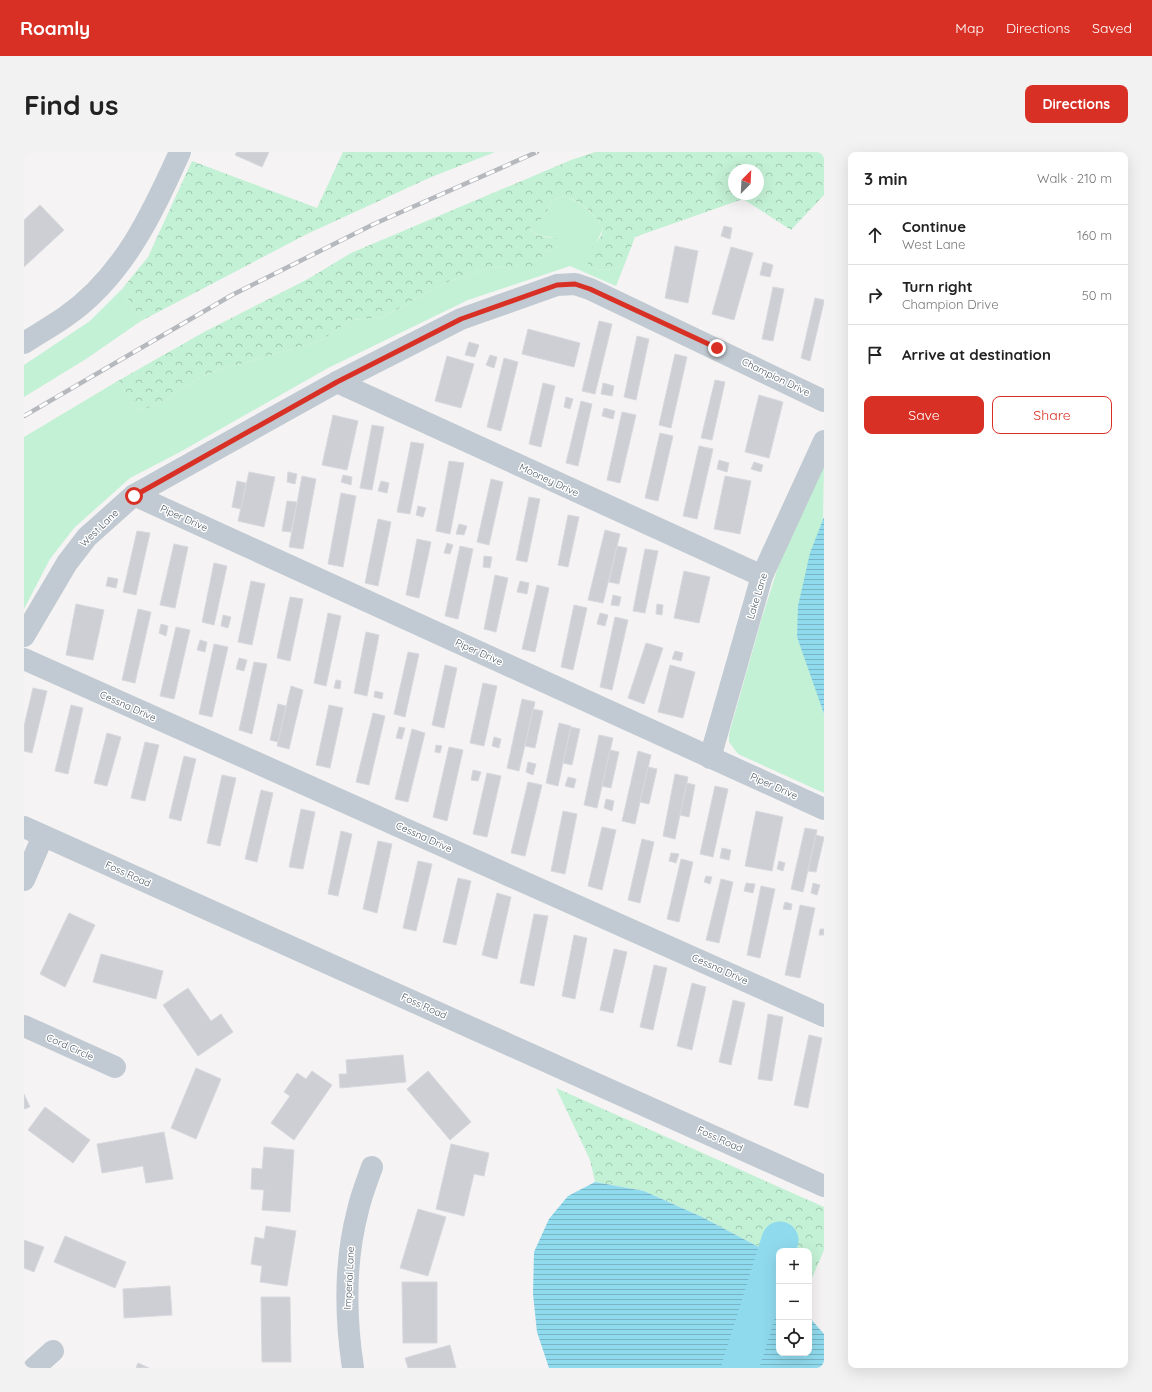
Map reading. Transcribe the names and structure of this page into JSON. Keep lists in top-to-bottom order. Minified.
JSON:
{"streets":{"street":["Champion Drive","Mooney Drive","Piper Drive","West Lane","Lake Lane","Cessna Drive","Foss Road","Cord Circle","Imperial Lane"]},"crossings":[["Champion Drive","West Lane"],["Mooney Drive","West Lane"],["Mooney Drive","Lake Lane"],["Piper Drive","West Lane"],["Piper Drive","Lake Lane"]],"north":"top right","page":{"header":"Roamly","nav":["Map","Directions","Saved"],"buttons":["Directions",["Save","Share"]],"title":"Find us","heading":["3 min","Walk · 210 m"],"list":[["Continue","West Lane","160 m"],["Turn right","Champion Drive","50 m"],"Arrive at destination"],"map_buttons":["+","−"]}}
